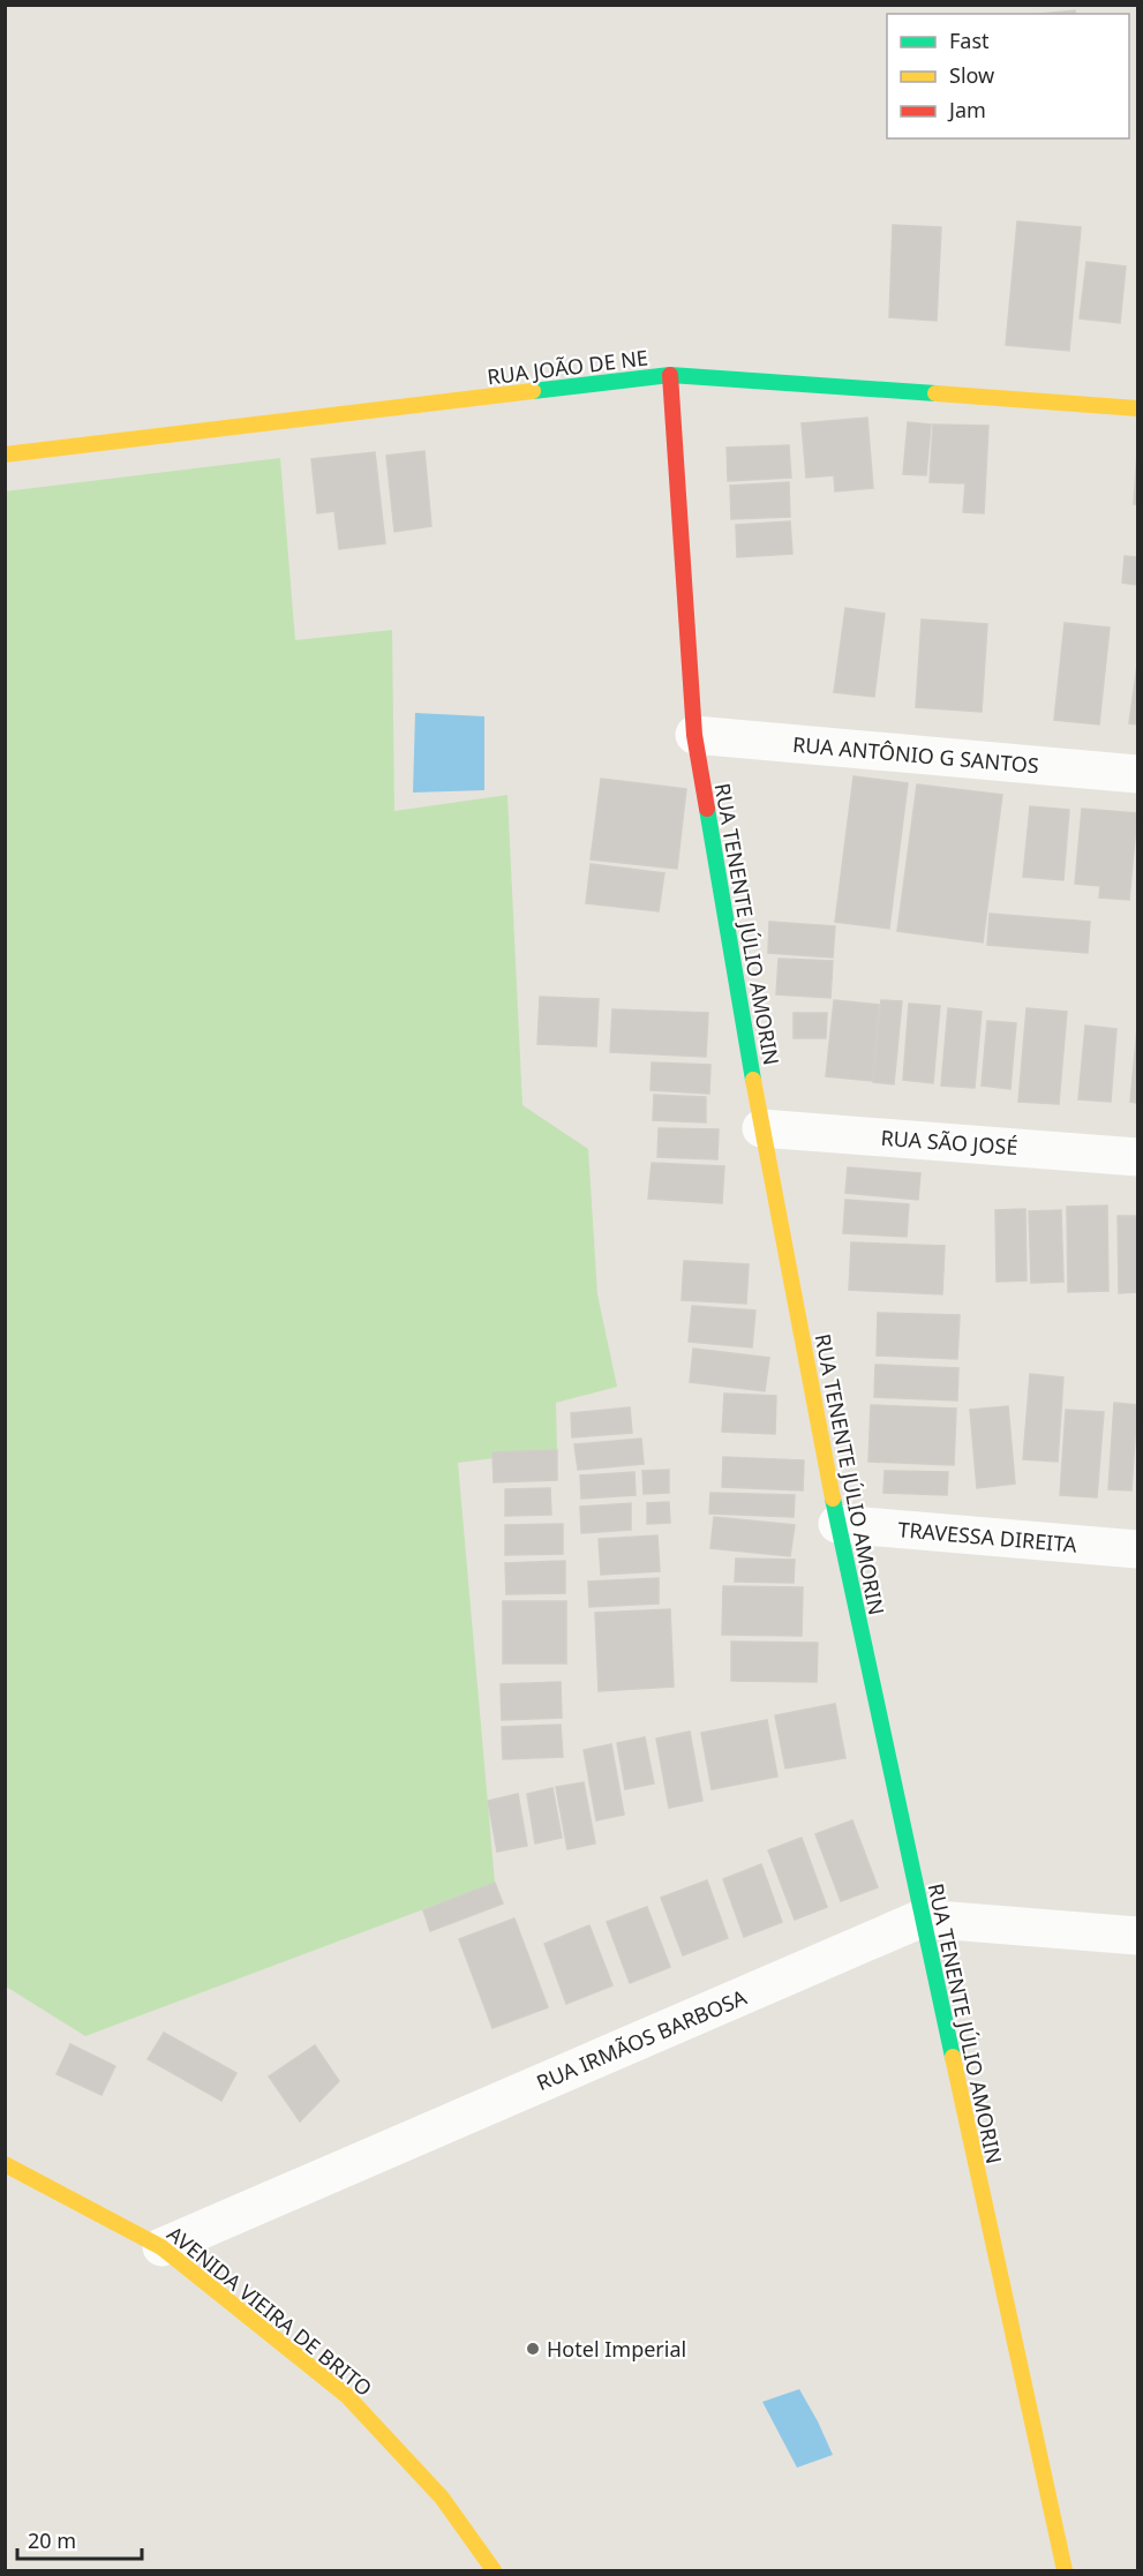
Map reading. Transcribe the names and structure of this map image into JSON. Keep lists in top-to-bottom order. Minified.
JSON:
{"streets":{"street":["RUA JOÃO DE NE","RUA ANTÔNIO G SANTOS","RUA TENENTE JÚLIO AMORIN","RUA SÃO JOSÉ","TRAVESSA DIREITA","RUA IRMÃOS BARBOSA","AVENIDA VIEIRA DE BRITO"]},"crossings":[["RUA JOÃO DE NE","RUA TENENTE JÚLIO AMORIN"],["RUA ANTÔNIO G SANTOS","RUA TENENTE JÚLIO AMORIN"],["RUA TENENTE JÚLIO AMORIN","RUA SÃO JOSÉ"],["RUA TENENTE JÚLIO AMORIN","TRAVESSA DIREITA"],["RUA TENENTE JÚLIO AMORIN","RUA IRMÃOS BARBOSA"],["RUA IRMÃOS BARBOSA","AVENIDA VIEIRA DE BRITO"]],"places":["Hotel Imperial"],"legend":["Fast","Slow","Jam"],"scale_bar":"20 m"}
